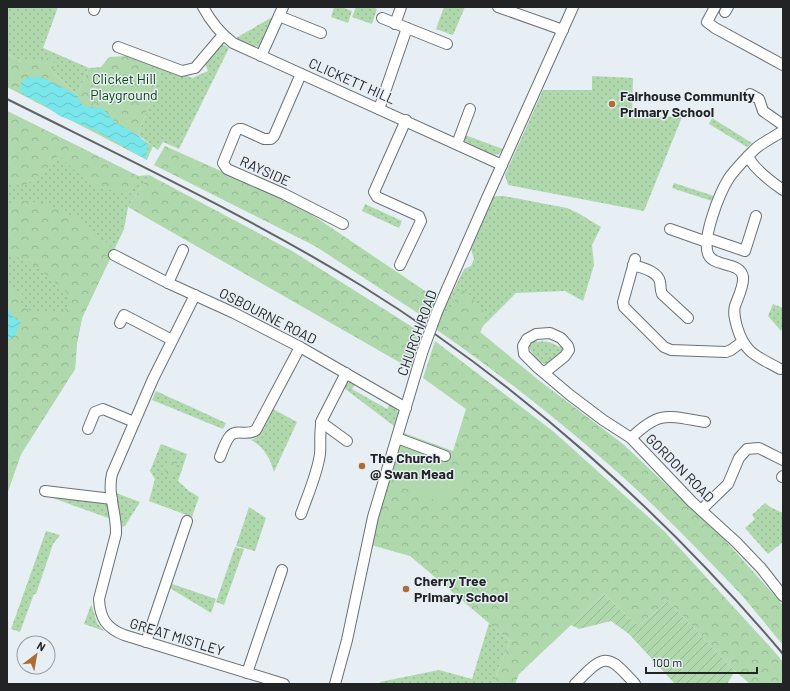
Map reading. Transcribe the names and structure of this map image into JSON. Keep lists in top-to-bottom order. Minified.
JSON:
{"streets":{"street":["CLICKETT HILL","RAYSIDE","OSBOURNE ROAD","CHURCH ROAD","GORDON ROAD","GREAT MISTLEY"]},"crossings":[["CLICKETT HILL","RAYSIDE"],["CLICKETT HILL","CHURCH ROAD"],["OSBOURNE ROAD","CHURCH ROAD"],["OSBOURNE ROAD","GREAT MISTLEY"]],"parks":["Clicket Hill Playground"],"places":["Fairhouse Community Primary School","The Church @ Swan Mead","Cherry Tree Primary School"],"scale_bar":"100 m","north":"top right"}
